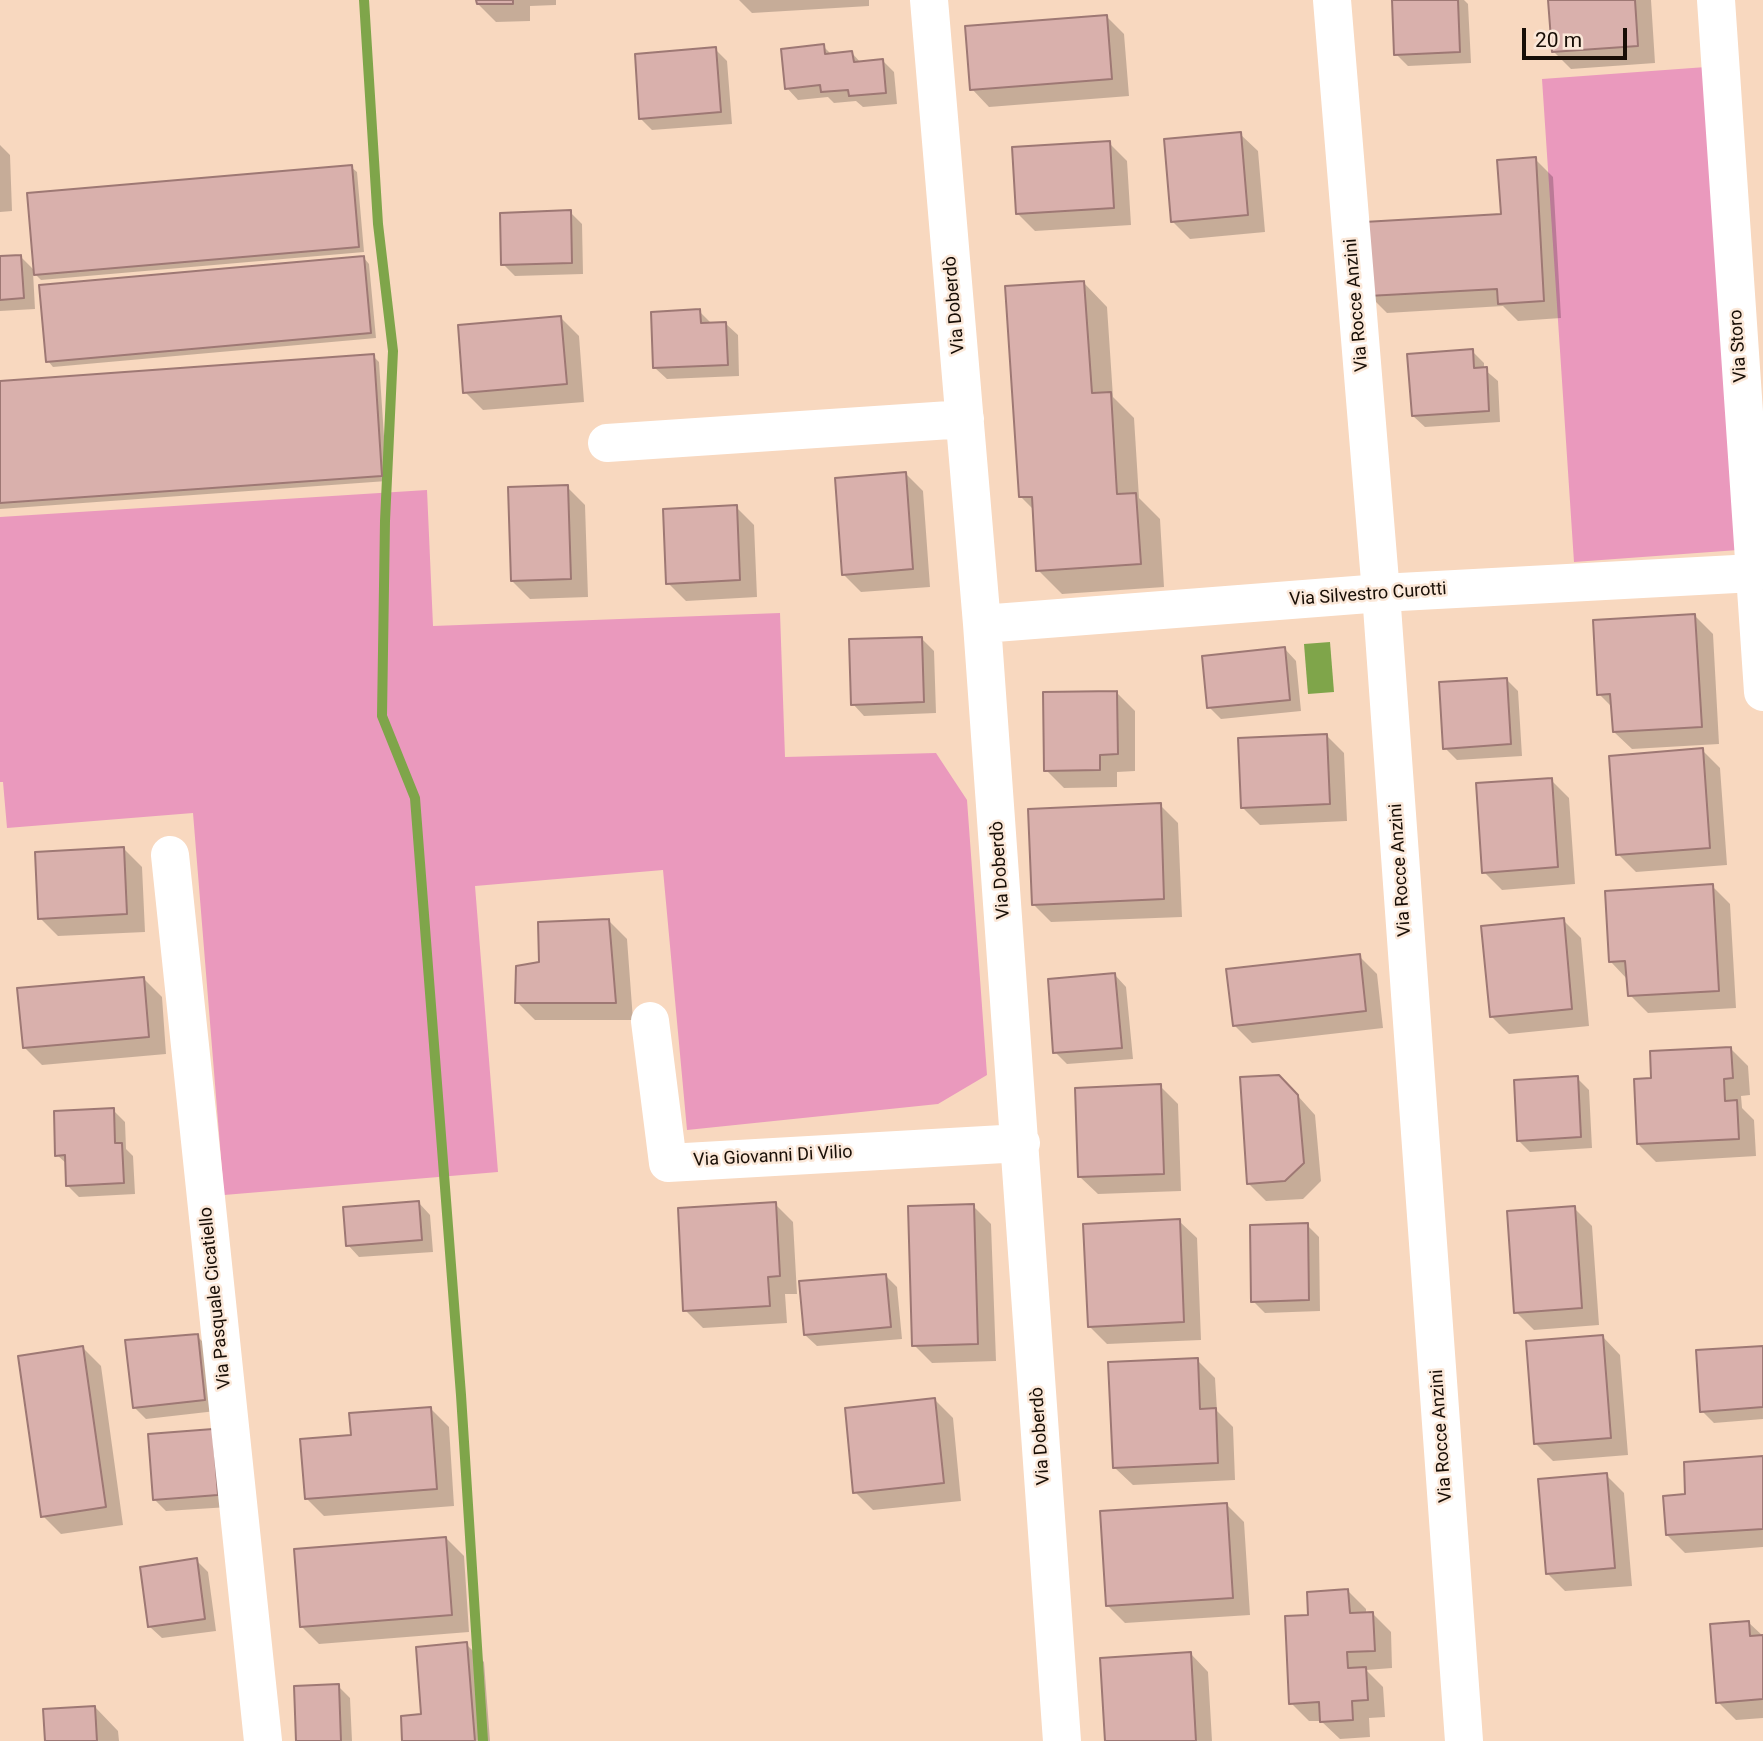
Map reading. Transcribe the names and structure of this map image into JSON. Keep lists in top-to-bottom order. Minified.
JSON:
{"streets":{"street":["Via Doberdò","Via Rocce Anzini","Via Storo","Via Silvestro Curotti","Via Giovanni Di Vilio","Via Pasquale Cicatiello"]},"crossings":[["Via Doberdò","Via Silvestro Curotti"],["Via Doberdò","Via Giovanni Di Vilio"],["Via Rocce Anzini","Via Silvestro Curotti"],["Via Storo","Via Silvestro Curotti"]],"scale_bar":"20 m"}
